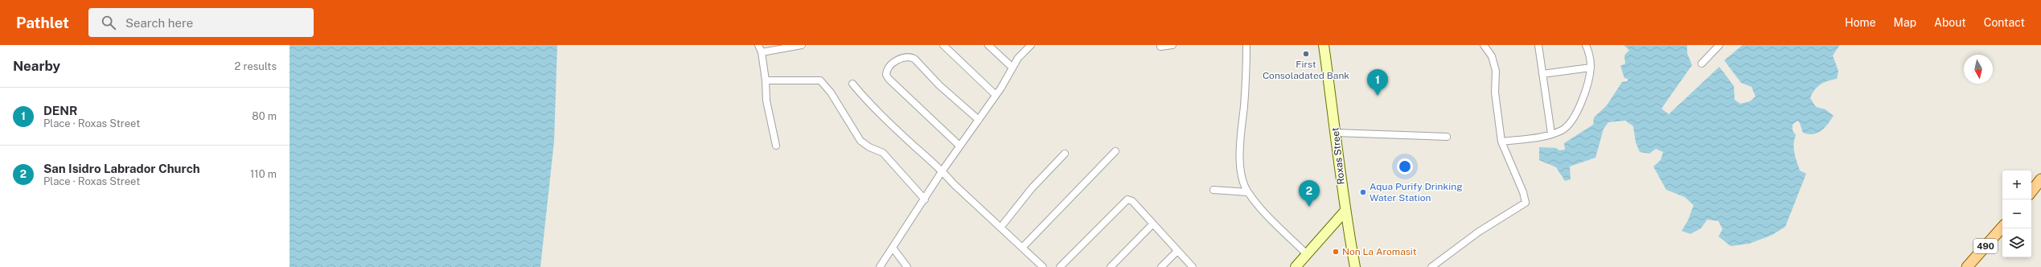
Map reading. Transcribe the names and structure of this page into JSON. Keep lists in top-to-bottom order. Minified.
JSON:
{"streets":{"main road":["Roxas Street","490"]},"places":["First Consoladated Bank","Aqua Purify Drinking Water Station","Non La Aromasit"],"north":"bottom","page":{"header":"Pathlet","search":"Search here","nav":["Home","Map","About","Contact"],"heading":["Nearby","2 results"],"pins":["1","2"],"list":[{"mark":"1","name":"DENR","note":"Place · Roxas Street","value":"80 m"},{"mark":"2","name":"San Isidro Labrador Church","note":"Place · Roxas Street","value":"110 m"}],"map_buttons":["+","−"]}}
